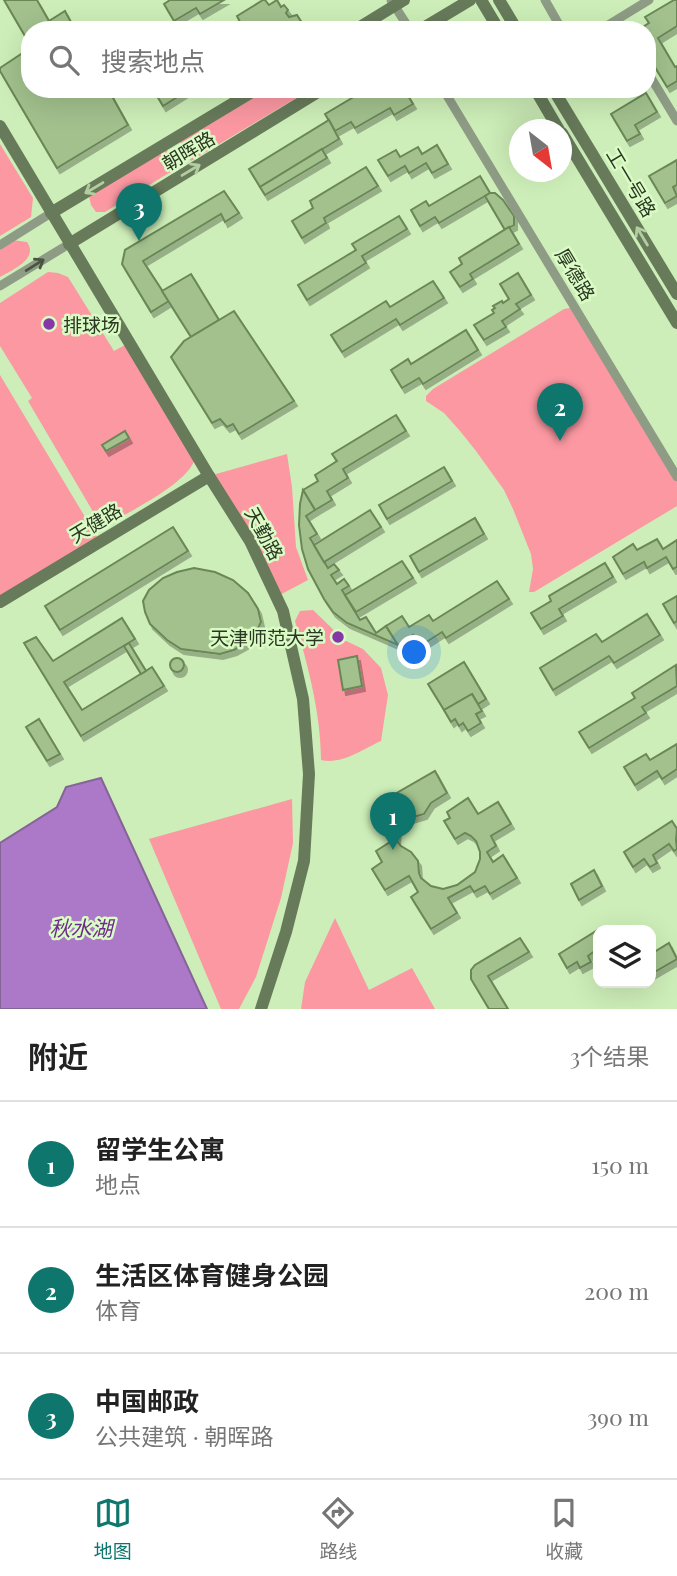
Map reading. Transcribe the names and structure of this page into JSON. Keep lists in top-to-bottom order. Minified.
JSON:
{"streets":{"street":["朝晖路","工一号路","厚德路","天健路","天勤路"]},"crossings":[["朝晖路","天勤路"],["天健路","天勤路"]],"water":["秋水湖"],"places":["排球场","天津师范大学"],"north":"bottom right","page":{"search":"搜索地点","pins":["3","2","1"],"heading":["附近","3个结果"],"list":[{"mark":"1","name":"留学生公寓","note":"地点","value":"150 m"},{"mark":"2","name":"生活区体育健身公园","note":"体育","value":"200 m"},{"mark":"3","name":"中国邮政","note":"公共建筑 · 朝晖路","value":"390 m"}],"nav":["地图","路线","收藏"]}}
